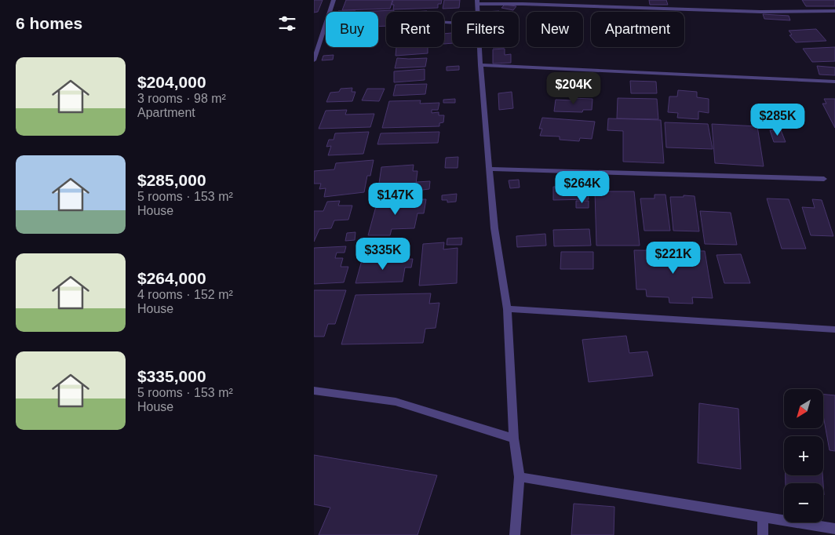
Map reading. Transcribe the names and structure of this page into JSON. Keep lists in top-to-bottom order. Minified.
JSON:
{"north":"bottom left","page":{"heading":"6 homes","chip":["Buy","Rent","Filters","New","Apartment"],"list":[{"name":"$204,000","note":"3 rooms · 98 m² · Apartment"},{"name":"$285,000","note":"5 rooms · 153 m² · House"},{"name":"$264,000","note":"4 rooms · 152 m² · House"},{"name":"$335,000","note":"5 rooms · 153 m² · House"}],"price":["$204K","$285K","$264K","$147K","$335K","$221K"],"map_buttons":["+","−"]}}
